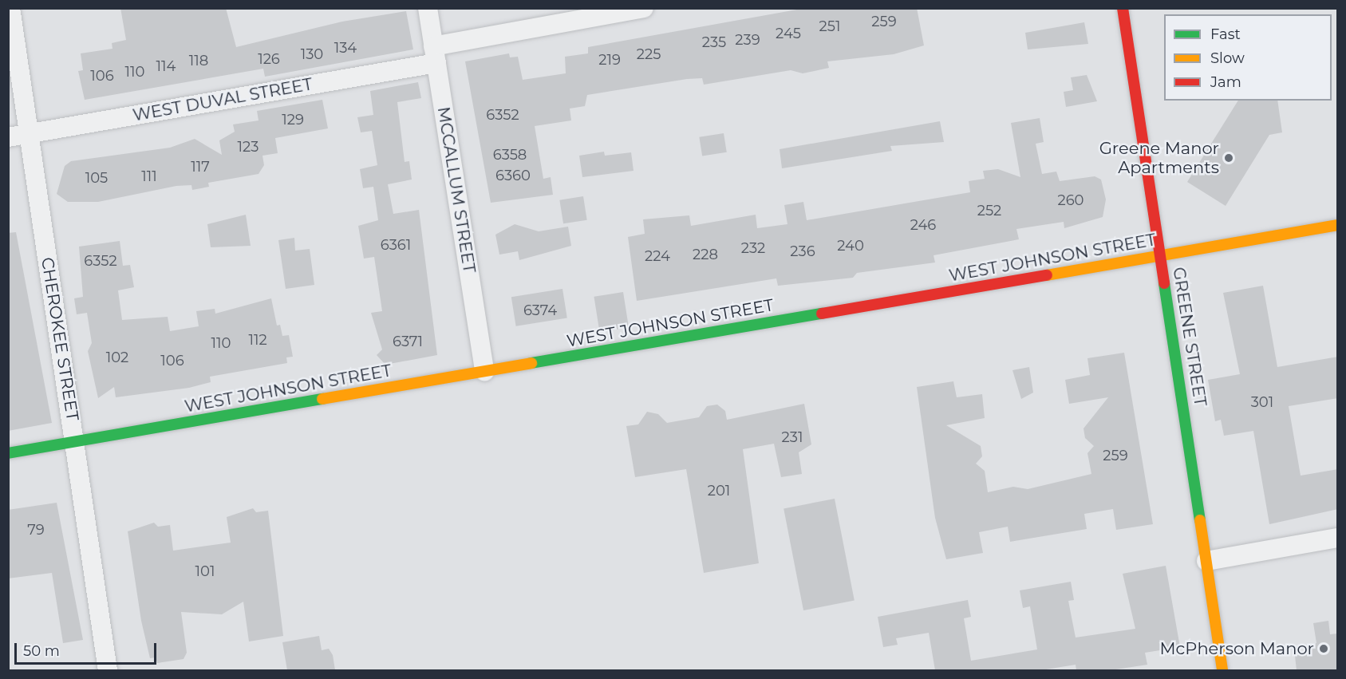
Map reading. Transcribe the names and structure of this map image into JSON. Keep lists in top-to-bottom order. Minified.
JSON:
{"streets":{"street":["WEST DUVAL STREET","MCCALLUM STREET","WEST JOHNSON STREET","GREENE STREET","CHEROKEE STREET"]},"crossings":[["WEST DUVAL STREET","MCCALLUM STREET"],["WEST DUVAL STREET","CHEROKEE STREET"],["MCCALLUM STREET","WEST JOHNSON STREET"],["WEST JOHNSON STREET","GREENE STREET"],["WEST JOHNSON STREET","CHEROKEE STREET"]],"places":["Greene Manor Apartments","McPherson Manor"],"house_numbers":["259","251","245","239","235","134","130","225","126","219","118","114","110","106","6352","129","123","6358","117","6360","111","105","260","252","246","6361","240","232","236","228","224","6352","6374","112","6371","110","102","106","301","231","259","201","79","101"],"legend":["Fast","Slow","Jam"],"scale_bar":"50 m"}
